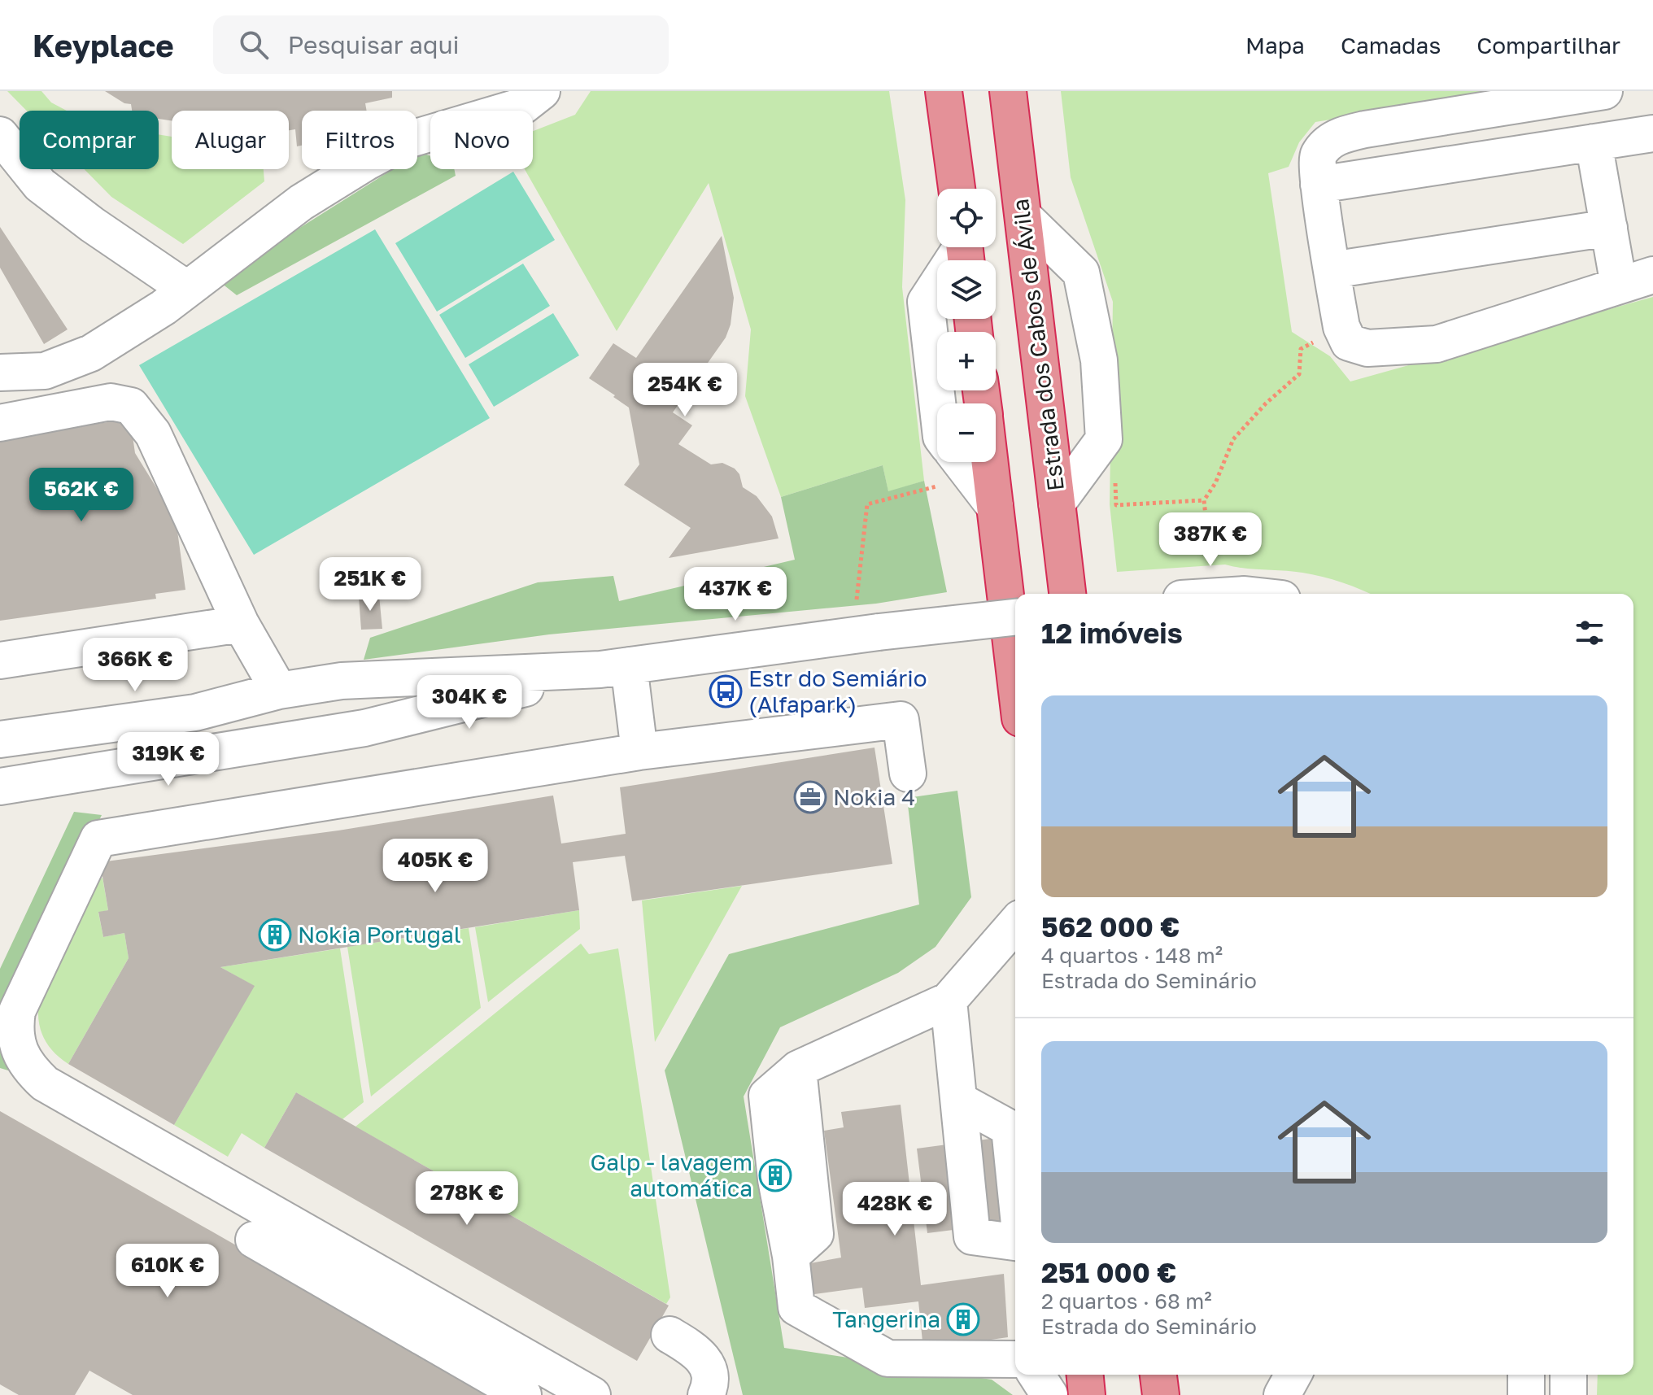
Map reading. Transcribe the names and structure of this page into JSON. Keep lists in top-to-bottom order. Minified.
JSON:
{"streets":{"highway":["Estrada dos Cabos de Ávila"]},"places":{"bus stop":["Estr do Semiário (Alfapark)"],"office":["Nokia 4"],"building":["Nokia Portugal","Galp - lavagem automática","Tangerina"]},"page":{"header":"Keyplace","search":"Pesquisar aqui","nav":["Mapa","Camadas","Compartilhar"],"chip":["Comprar","Alugar","Filtros","Novo"],"map_buttons":["+","−"],"price":["254K €","562K €","387K €","251K €","437K €","366K €","304K €","319K €","405K €","278K €","428K €","610K €"],"heading":"12 imóveis","list":[{"name":"562 000 €","note":"4 quartos · 148 m² · Estrada do Seminário"},{"name":"251 000 €","note":"2 quartos · 68 m² · Estrada do Seminário"}]}}
